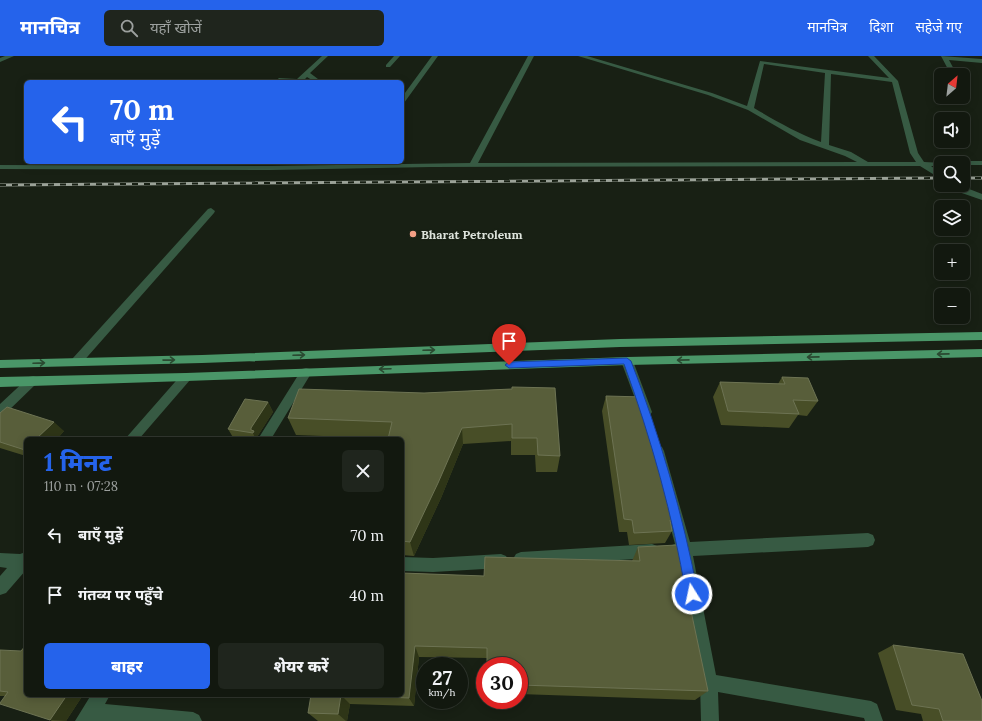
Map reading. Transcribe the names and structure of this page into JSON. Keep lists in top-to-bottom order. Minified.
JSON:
{"places":["Bharat Petroleum"],"north":"top right","page":{"header":"मानचित्र","search":"यहाँ खोजें","nav":["मानचित्र","दिशा","सहेजे गए"],"map_buttons":["+","−"],"turn":["70 m","बाएँ मुड़ें"],"heading":["1 मिनट","110 m · 07:28"],"list":[{"name":"बाएँ मुड़ें","value":"70 m"},{"name":"गंतव्य पर पहुँचे","value":"40 m"}],"buttons":["बाहर","शेयर करें"],"speed":"27 km/h","limit":"30"}}
